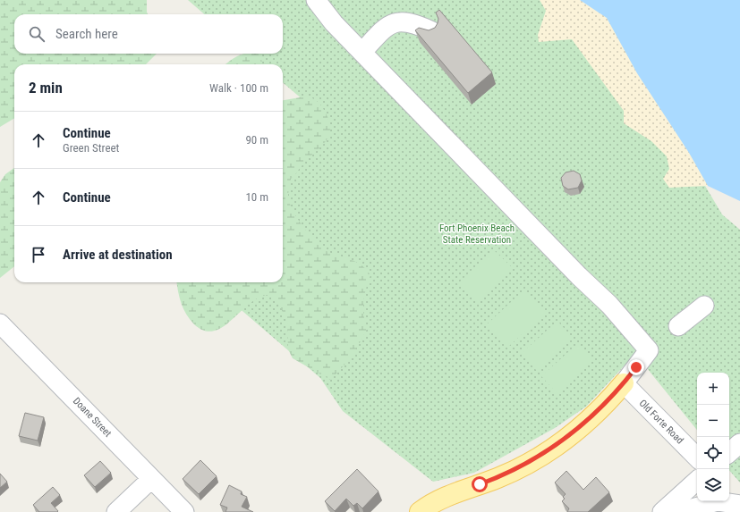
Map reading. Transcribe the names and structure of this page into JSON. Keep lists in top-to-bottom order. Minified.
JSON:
{"streets":{"street":["Doane Street","Old Forte Road"]},"parks":["Fort Phoenix Beach State Reservation"],"page":{"search":"Search here","heading":["2 min","Walk · 100 m"],"list":[["Continue","Green Street","90 m"],["Continue","10 m"],"Arrive at destination"],"map_buttons":["+","−"]}}
